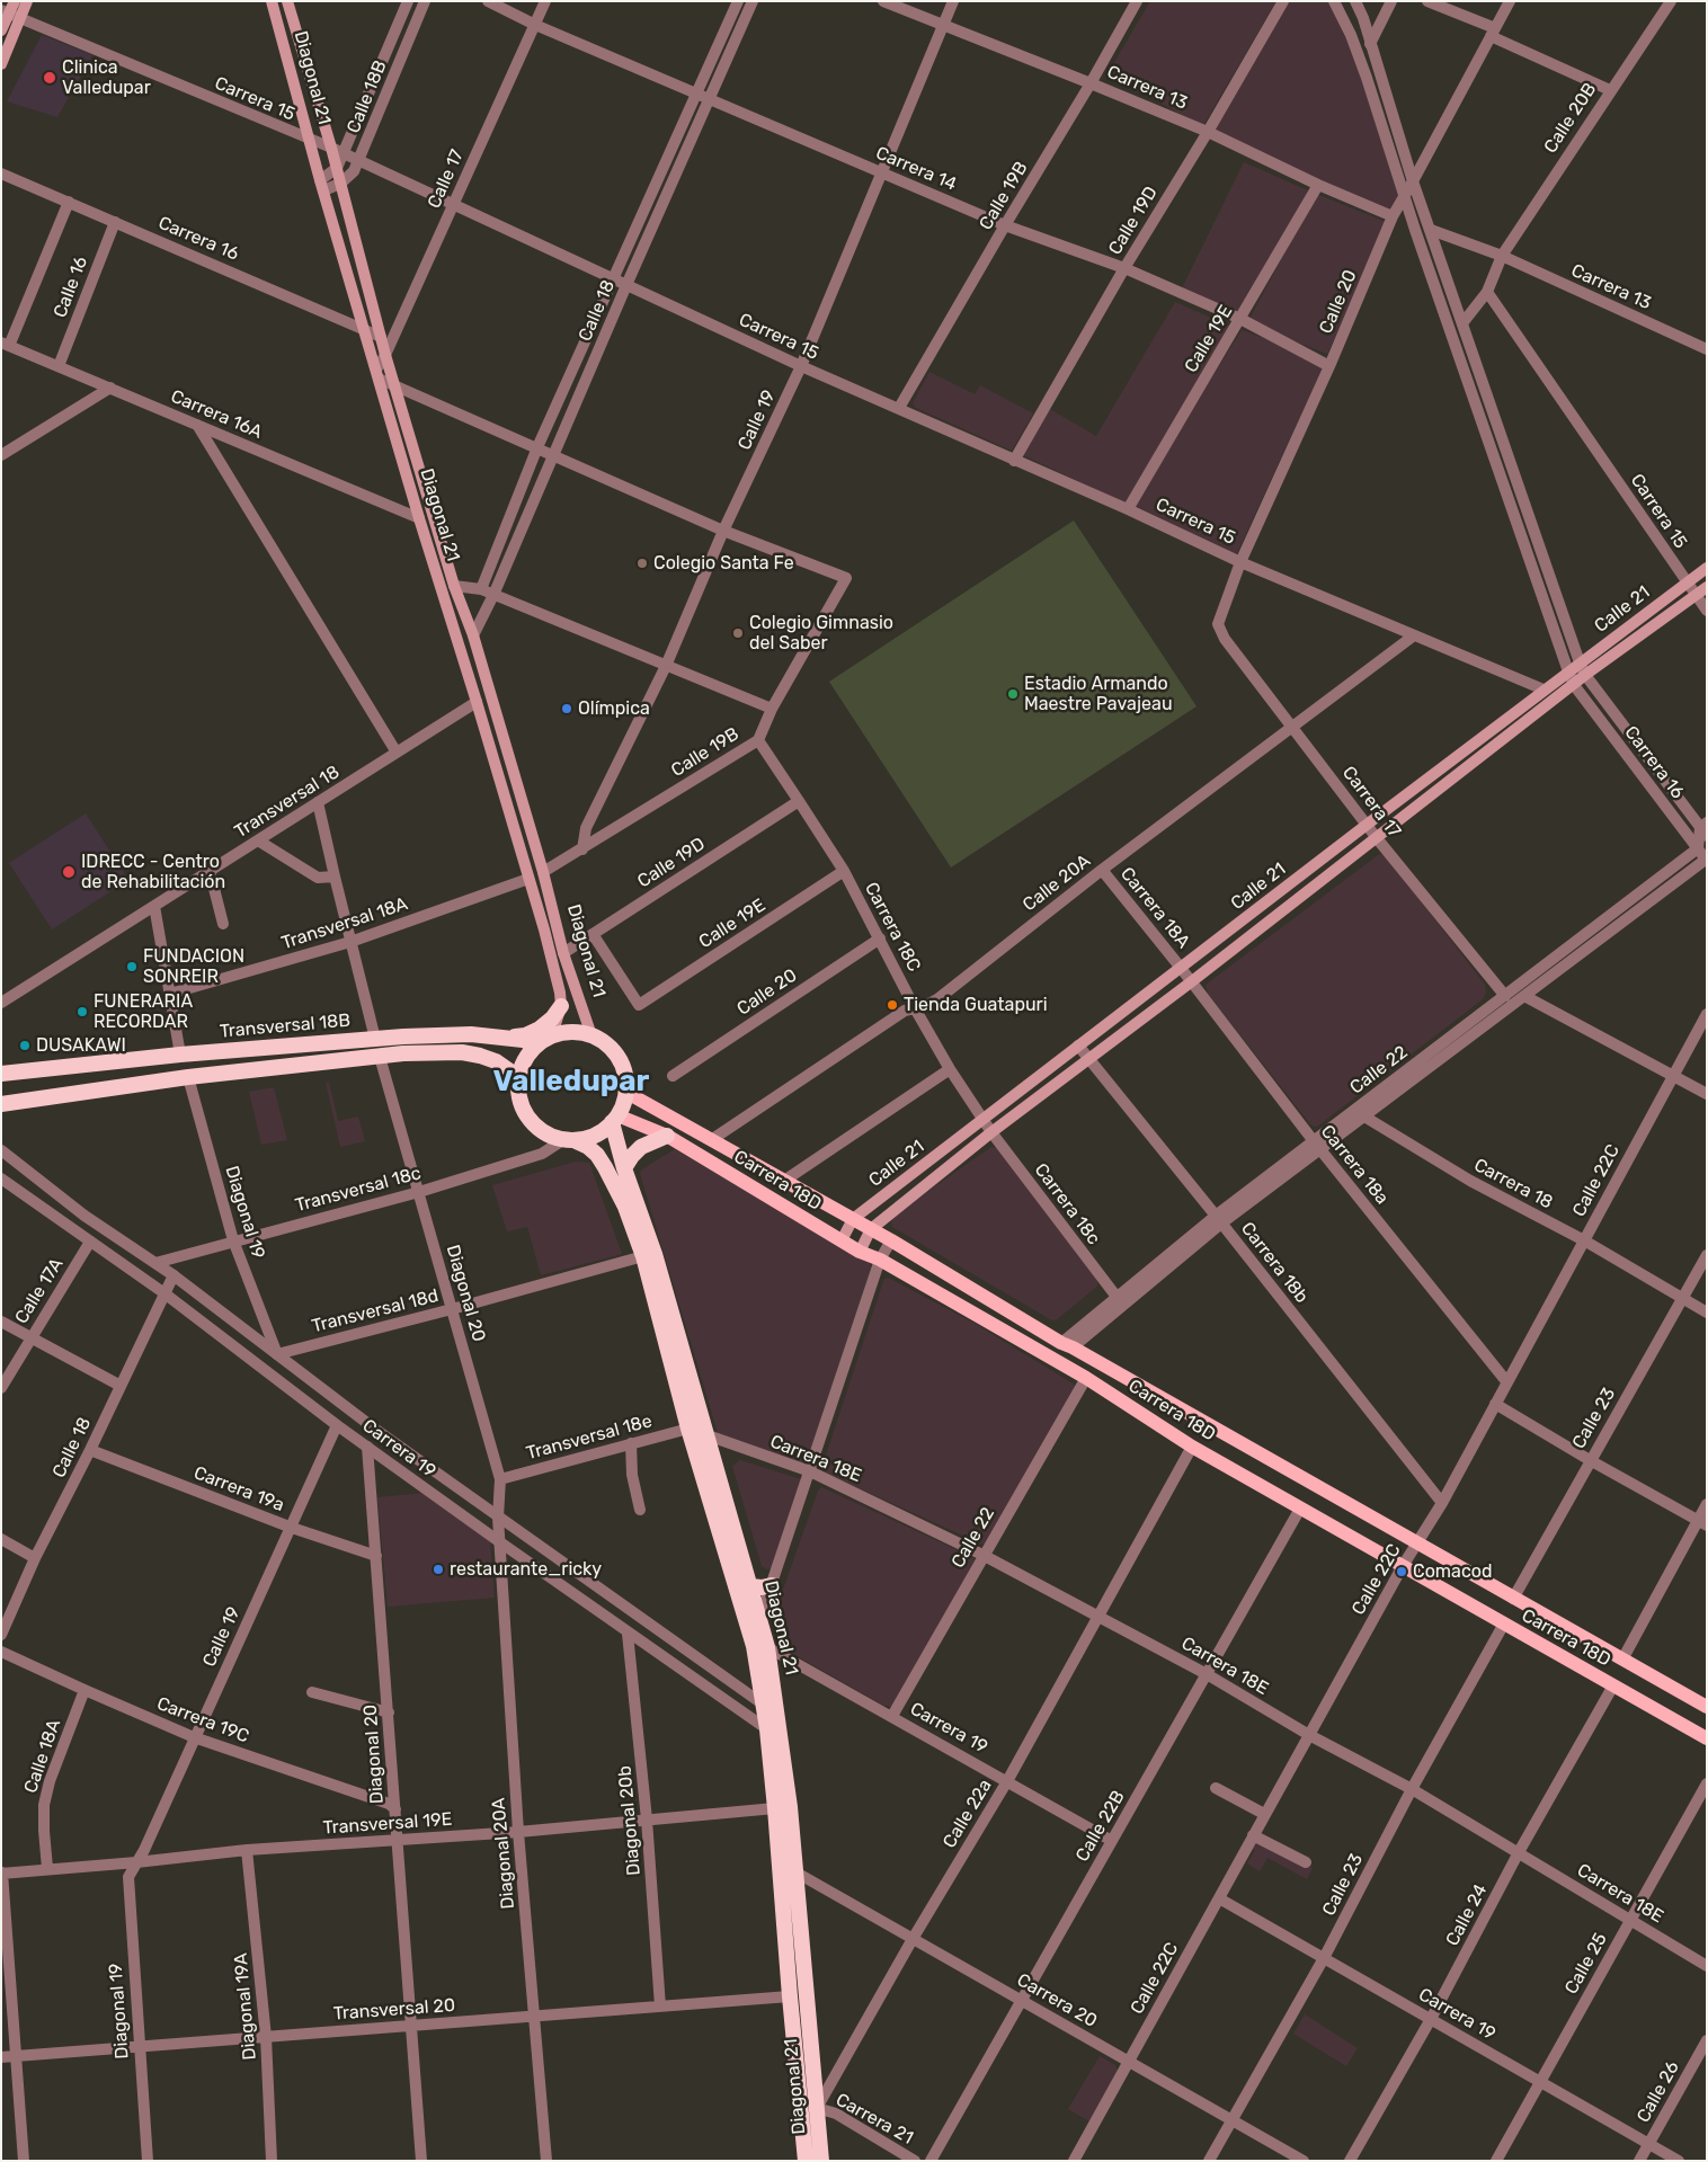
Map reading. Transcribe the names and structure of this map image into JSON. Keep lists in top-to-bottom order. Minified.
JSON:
{"streets":{"highway":["Diagonal 21","Transversal 18B"],"main road":["Calle 21","Carrera 18D"],"street":["Carrera 13","Calle 18B","Carrera 15","Calle 20B","Carrera 14","Calle 17","Calle 19B","Calle 19D","Carrera 16","Calle 16","Calle 20","Calle 18","Calle 19E","Carrera 16A","Calle 19","Transversal 18","Carrera 17","Calle 20A","Carrera 18A","Transversal 18A","Carrera 18C","Calle 22","Carrera 18a","Calle 22C","Carrera 18","Transversal 18c","Carrera 18c","Diagonal 19","Carrera 18b","Calle 17A","Diagonal 20","Transversal 18d","Calle 23","Transversal 18e","Carrera 19","Carrera 18E","Carrera 19a","Carrera 19C","Calle 18A","Calle 22a","Diagonal 20b","Transversal 19E","Calle 22B","Diagonal 20A","Calle 24","Calle 25","Carrera 20","Diagonal 19A","Transversal 20","Calle 26","Carrera 21"]},"crossings":[["Diagonal 21","Calle 18B"],["Diagonal 21","Carrera 15"],["Diagonal 21","Calle 17"],["Diagonal 21","Calle 19B"],["Diagonal 21","Calle 19D"],["Diagonal 21","Carrera 16"],["Diagonal 21","Calle 18"],["Diagonal 21","Carrera 16A"],["Diagonal 21","Transversal 18"],["Diagonal 21","Transversal 18A"],["Diagonal 21","Transversal 18B"],["Diagonal 21","Carrera 18D"],["Diagonal 21","Transversal 18c"],["Diagonal 21","Transversal 18d"],["Diagonal 21","Transversal 18e"],["Diagonal 21","Carrera 19"],["Diagonal 21","Carrera 18E"],["Diagonal 21","Calle 22a"],["Diagonal 21","Transversal 19E"],["Diagonal 21","Carrera 20"],["Diagonal 21","Transversal 20"],["Diagonal 21","Carrera 21"],["Carrera 13","Calle 20B"],["Carrera 13","Calle 19B"],["Carrera 13","Calle 19D"],["Carrera 13","Carrera 16"],["Carrera 13","Calle 20"],["Carrera 13","Calle 19E"],["Carrera 13","Calle 19"],["Calle 18B","Carrera 15"],["Carrera 15","Calle 20B"],["Carrera 15","Calle 17"],["Carrera 15","Calle 19B"],["Carrera 15","Calle 19D"],["Carrera 15","Calle 20"],["Carrera 15","Calle 18"],["Carrera 15","Calle 19E"],["Carrera 15","Calle 19"],["Carrera 15","Calle 21"],["Carrera 15","Calle 20A"],["Calle 20B","Carrera 16"],["Carrera 14","Calle 17"],["Carrera 14","Calle 19B"],["Carrera 14","Calle 19D"],["Carrera 14","Calle 20"],["Carrera 14","Calle 18"],["Carrera 14","Calle 19E"],["Carrera 14","Calle 19"],["Calle 19B","Calle 19"],["Calle 19B","Carrera 18C"],["Calle 19D","Calle 19E"],["Calle 19D","Carrera 18C"],["Carrera 16","Calle 16"],["Carrera 16","Calle 20"],["Carrera 16","Calle 21"],["Carrera 16","Calle 22"],["Calle 16","Carrera 16A"],["Calle 20","Carrera 17"],["Calle 20","Carrera 18C"],["Calle 18","Carrera 19"],["Calle 18","Carrera 19a"],["Calle 19E","Carrera 18C"],["Calle 19","Diagonal 19"],["Calle 19","Carrera 19"],["Calle 19","Carrera 19a"],["Calle 19","Carrera 19C"],["Calle 19","Transversal 19E"],["Calle 21","Carrera 17"],["Calle 21","Carrera 18A"],["Calle 21","Carrera 18C"],["Calle 21","Carrera 18a"],["Calle 21","Carrera 18D"],["Calle 21","Carrera 18c"],["Calle 21","Carrera 18b"],["Carrera 17","Calle 20A"],["Carrera 17","Calle 22"],["Calle 20A","Carrera 18A"],["Calle 20A","Carrera 18C"],["Calle 20A","Carrera 18D"],["Carrera 18A","Carrera 18a"],["Carrera 18C","Carrera 18c"],["Transversal 18B","Carrera 18D"],["Transversal 18B","Transversal 18c"],["Calle 22","Carrera 18a"],["Calle 22","Carrera 18D"],["Calle 22","Carrera 18"],["Calle 22","Carrera 18c"],["Calle 22","Carrera 18b"],["Calle 22","Carrera 19"],["Calle 22","Carrera 18E"],["Carrera 18a","Calle 22C"],["Carrera 18D","Calle 22C"],["Carrera 18D","Transversal 18c"],["Carrera 18D","Calle 23"],["Carrera 18D","Calle 22a"],["Carrera 18D","Calle 22B"],["Carrera 18D","Calle 24"],["Calle 22C","Carrera 18"],["Calle 22C","Carrera 18b"],["Calle 22C","Carrera 19"],["Calle 22C","Carrera 18E"],["Calle 22C","Carrera 20"],["Carrera 18","Calle 23"],["Transversal 18c","Diagonal 19"],["Transversal 18c","Diagonal 20"],["Transversal 18c","Carrera 19"],["Diagonal 19","Transversal 18d"],["Diagonal 19","Carrera 19"],["Diagonal 19","Transversal 19E"],["Diagonal 19","Transversal 20"],["Calle 17A","Carrera 19"],["Diagonal 20","Transversal 18d"],["Diagonal 20","Transversal 18e"],["Diagonal 20","Carrera 19"],["Diagonal 20","Carrera 19a"],["Diagonal 20","Carrera 19C"],["Diagonal 20","Transversal 19E"],["Diagonal 20","Diagonal 20A"],["Diagonal 20","Transversal 20"],["Transversal 18d","Carrera 19"],["Calle 23","Carrera 19"],["Calle 23","Carrera 18E"],["Calle 23","Carrera 20"],["Transversal 18e","Carrera 18E"],["Carrera 19","Calle 22a"],["Carrera 19","Diagonal 20b"],["Carrera 19","Calle 22B"],["Carrera 19","Diagonal 20A"],["Carrera 19","Calle 24"],["Carrera 19","Calle 25"],["Carrera 19","Calle 26"],["Carrera 18E","Calle 22a"],["Carrera 18E","Calle 22B"],["Carrera 18E","Calle 24"],["Carrera 18E","Calle 25"],["Carrera 19C","Calle 18A"],["Calle 18A","Transversal 19E"],["Calle 22a","Carrera 20"],["Calle 22a","Carrera 21"],["Diagonal 20b","Transversal 19E"],["Diagonal 20b","Transversal 20"],["Transversal 19E","Diagonal 20A"],["Transversal 19E","Diagonal 19A"],["Calle 22B","Carrera 20"],["Diagonal 20A","Transversal 20"],["Diagonal 19A","Transversal 20"]],"districts":["Valledupar"],"places":["Clinica Valledupar","Colegio Santa Fe","Colegio Gimnasio del Saber","Estadio Armando Maestre Pavajeau","Olímpica","IDRECC - Centro de Rehabilitación","FUNDACION SONREIR","Tienda Guatapuri","FUNERARIA RECORDAR","DUSAKAWI","restaurante_ricky","Comacod"]}
